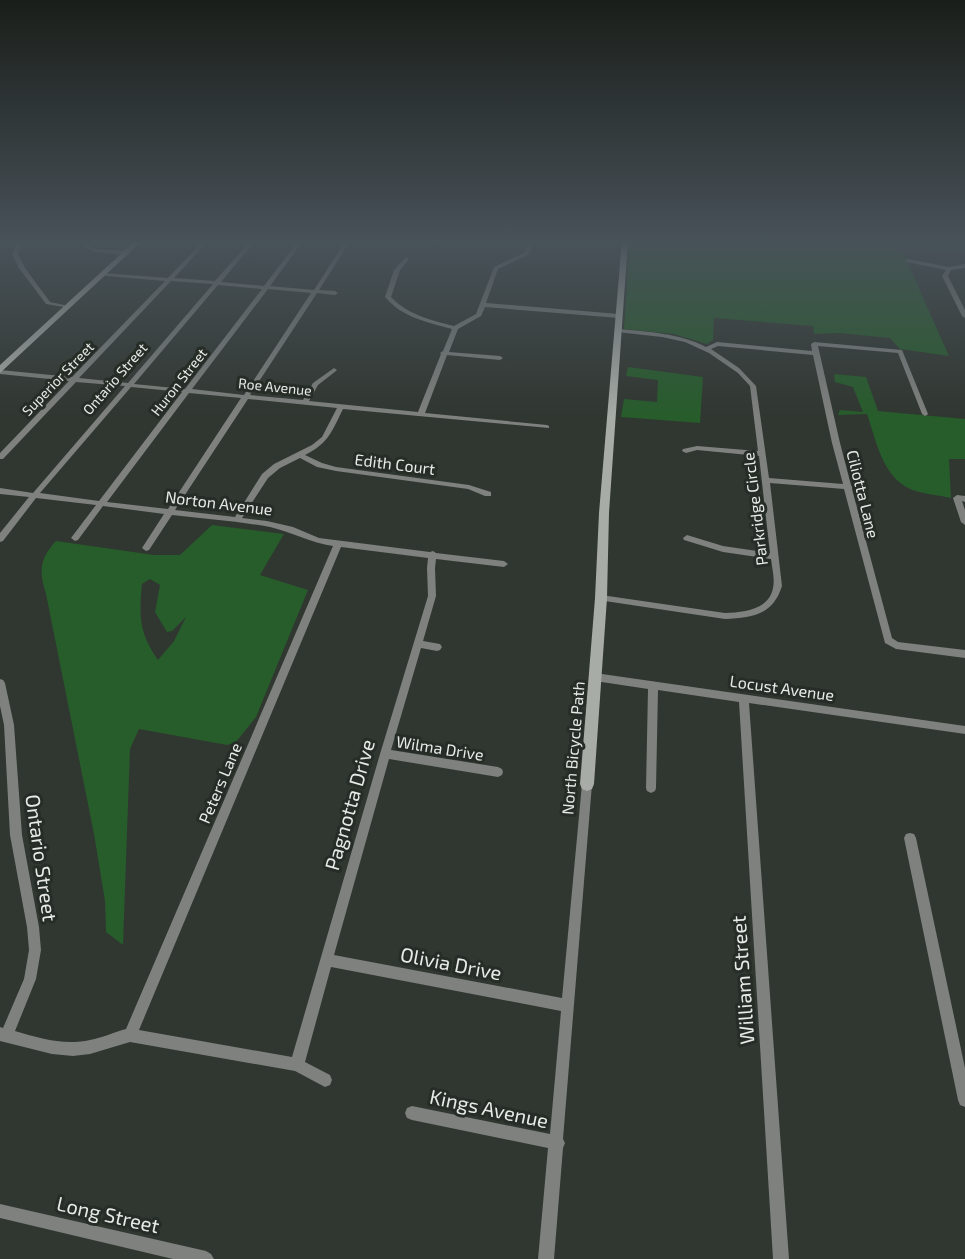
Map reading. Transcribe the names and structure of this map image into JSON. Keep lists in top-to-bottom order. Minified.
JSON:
{"streets":{"street":["Superior Street","Ontario Street","Huron Street","Roe Avenue","Edith Court","Ciliotta Lane","Norton Avenue","Parkridge Circle","Locust Avenue","Wilma Drive","North Bicycle Path","Peters Lane","Pagnotta Drive","Olivia Drive","William Street","Kings Avenue","Long Street"]},"crossings":[["Superior Street","Roe Avenue"],["Ontario Street","Roe Avenue"],["Ontario Street","Norton Avenue"],["Huron Street","Roe Avenue"],["Huron Street","Norton Avenue"],["Norton Avenue","Peters Lane"],["Norton Avenue","Pagnotta Drive"],["Parkridge Circle","North Bicycle Path"],["Locust Avenue","North Bicycle Path"],["Locust Avenue","William Street"],["Wilma Drive","Pagnotta Drive"],["North Bicycle Path","Olivia Drive"],["North Bicycle Path","Kings Avenue"],["Pagnotta Drive","Olivia Drive"]]}
